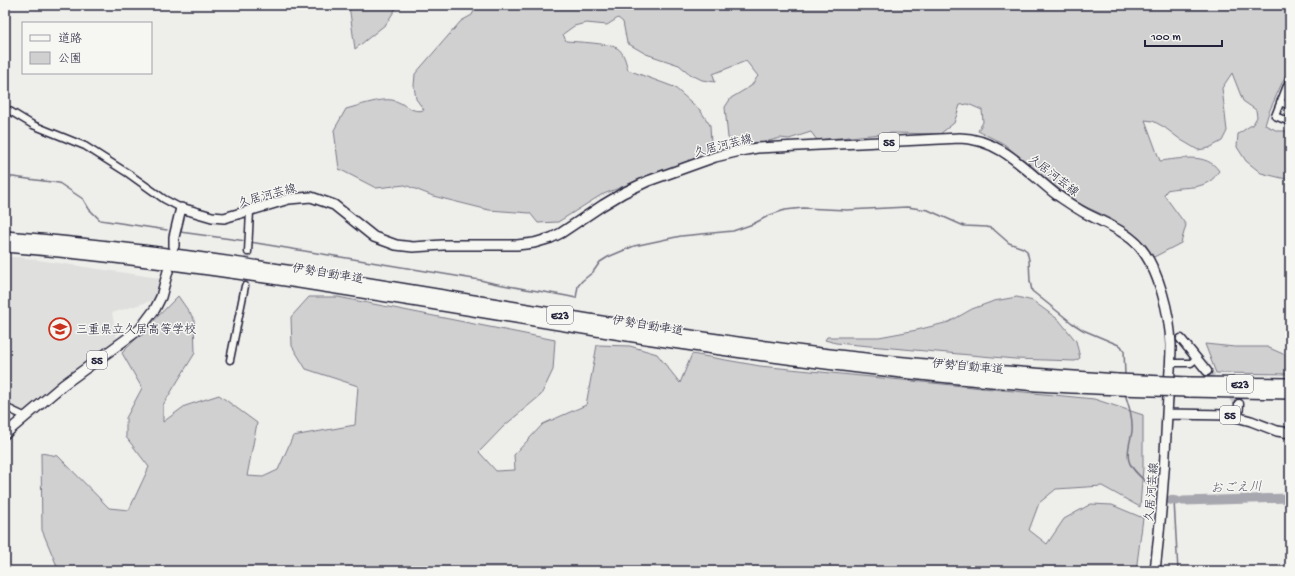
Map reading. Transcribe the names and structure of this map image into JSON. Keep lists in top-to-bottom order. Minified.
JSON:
{"streets":{"highway":["伊勢自動車道","E23"],"main road":["55","久居河芸線"]},"crossings":[["55","久居河芸線"]],"water":["おごえ川"],"places":{"school or university":["三重県立久居高等学校"]},"legend":["道路","公園"],"scale_bar":"100 m"}
